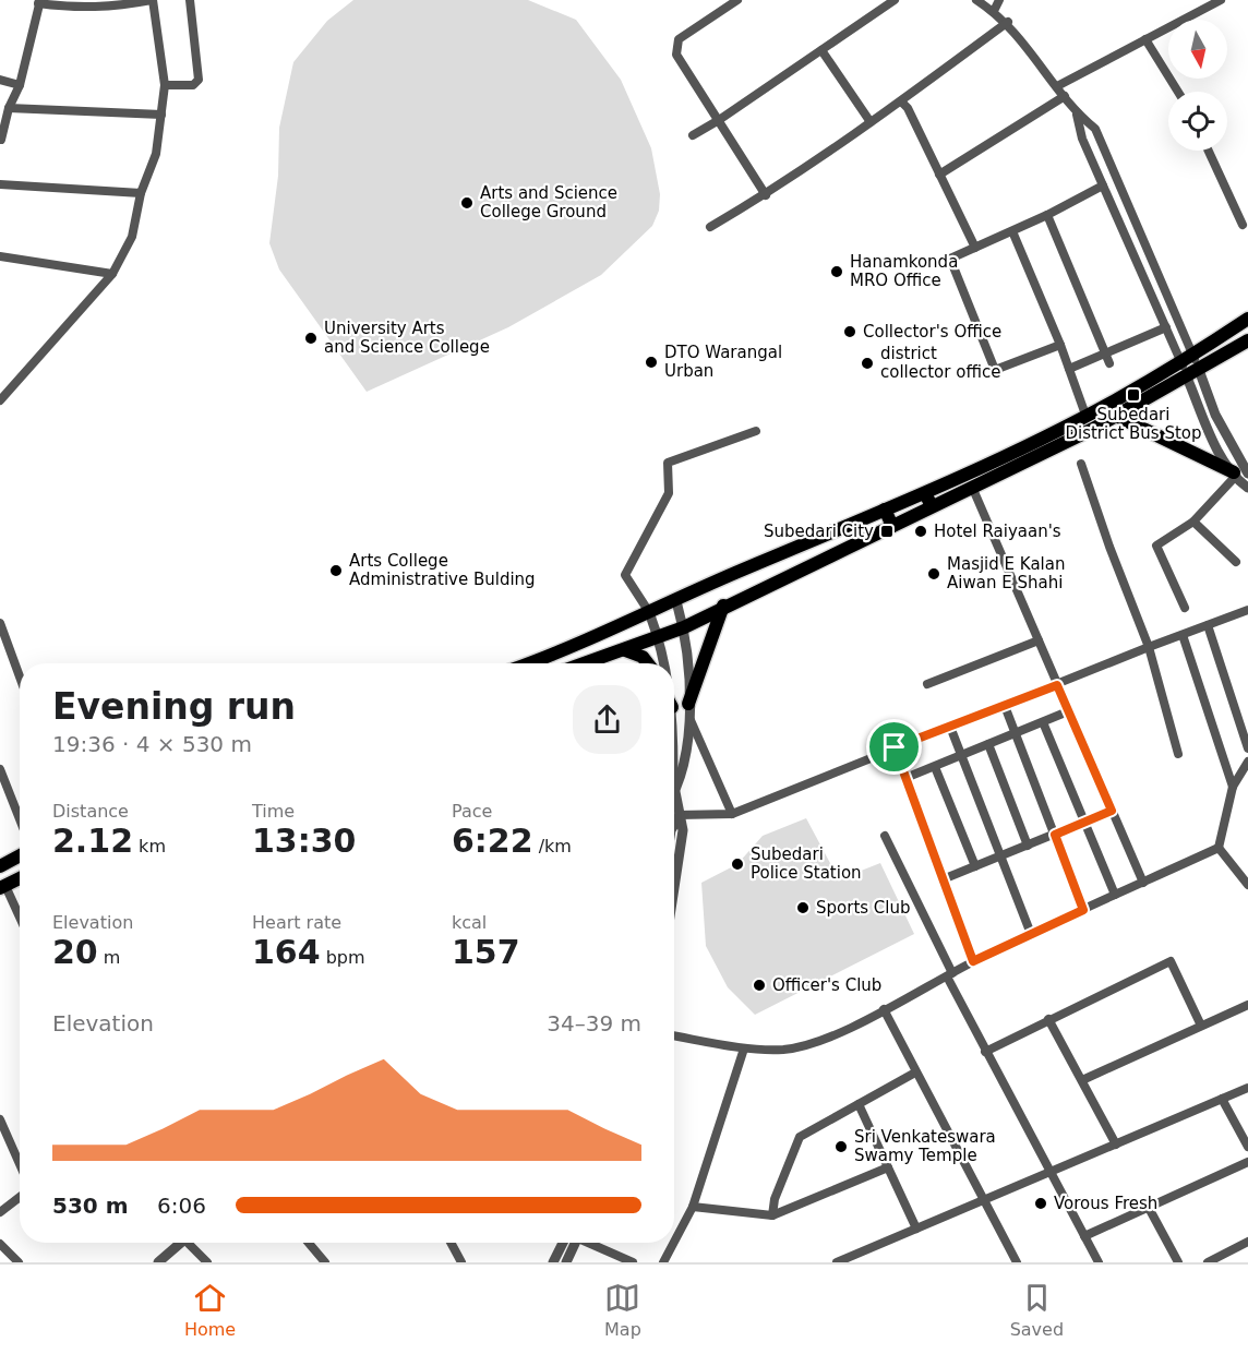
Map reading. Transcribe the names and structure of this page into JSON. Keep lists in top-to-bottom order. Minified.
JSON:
{"places":{"other":["Arts and Science College Ground","Hanamkonda MRO Office","Collector's Office","University Arts and Science College","DTO Warangal Urban","district collector office","Hotel Raiyaan's","Arts College Administrative Bulding","Masjid E Kalan Aiwan E Shahi","Subedari Police Station","Sports Club","Officer's Club","Sri Venkateswara Swamy Temple","Vorous Fresh"],"transit":["Subedari District Bus Stop","Subedari City"]},"north":"bottom","page":{"heading":["Evening run","19:36 · 4 × 530 m"],"stats":[["Distance","2.12 km"],["Time","13:30"],["Pace","6:22 /km"],["Elevation","20 m"],["Heart rate","164 bpm"],["kcal","157"]],"chart":["Elevation","34–39 m"],"list":[{"name":"530 m","note":"6:06"}],"tabs":["Home","Map","Saved"]}}
